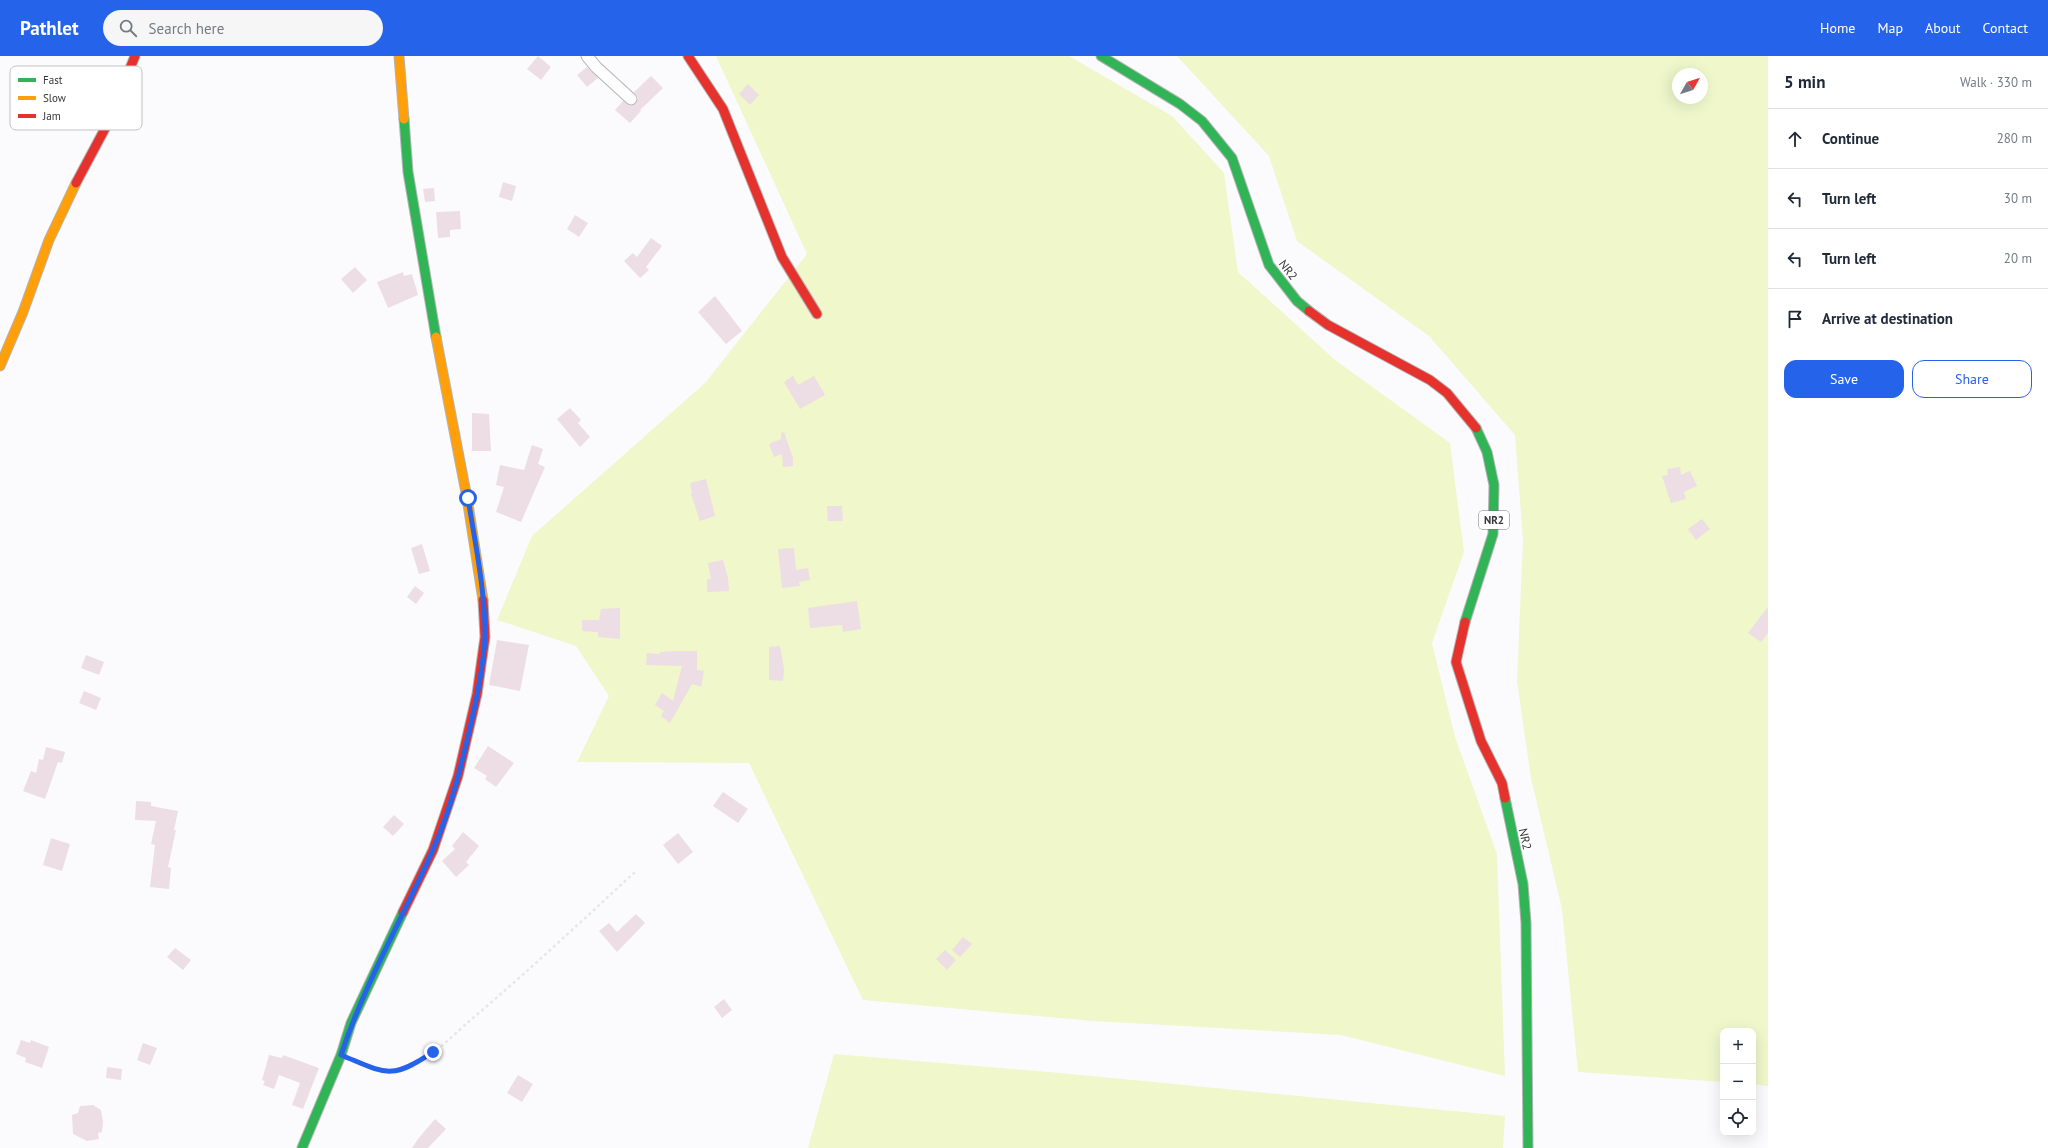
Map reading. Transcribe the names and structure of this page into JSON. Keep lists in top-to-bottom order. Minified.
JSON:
{"streets":{"main road":["NR2"]},"legend":["Fast","Slow","Jam"],"north":"top right","page":{"header":"Pathlet","search":"Search here","nav":["Home","Map","About","Contact"],"heading":["5 min","Walk · 330 m"],"list":[["Continue","280 m"],["Turn left","30 m"],["Turn left","20 m"],"Arrive at destination"],"buttons":["Save","Share"],"map_buttons":["+","−"]}}
